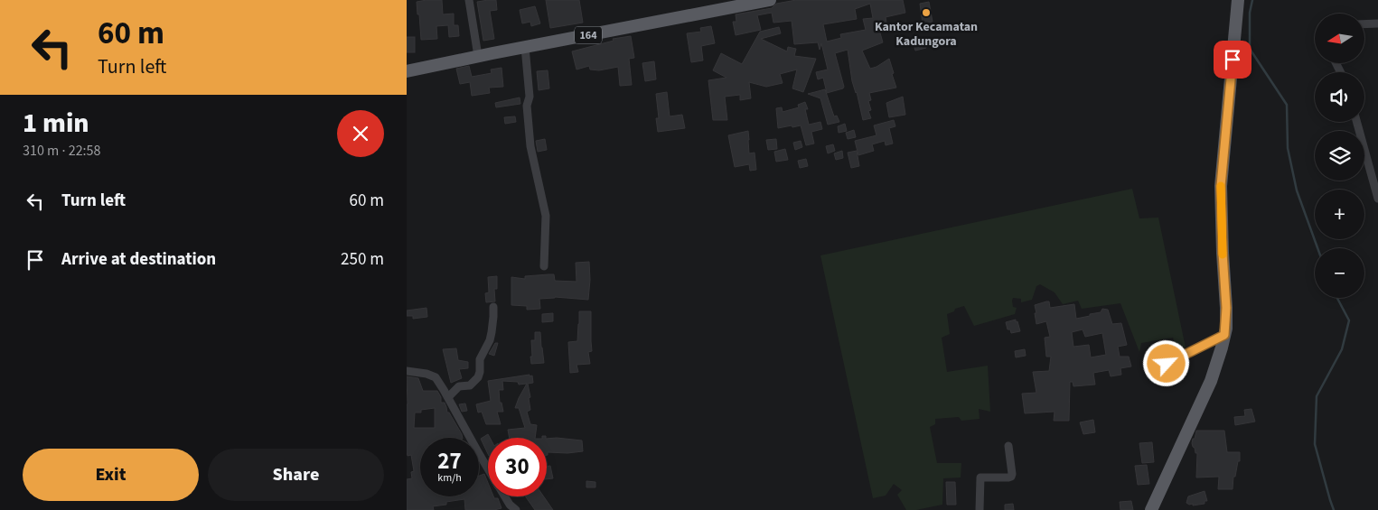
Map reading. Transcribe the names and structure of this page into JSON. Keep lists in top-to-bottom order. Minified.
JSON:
{"streets":{"main road":["164"]},"places":["Kantor Kecamatan Kadungora"],"north":"left","page":{"turn":["60 m","Turn left"],"map_buttons":["+","−"],"heading":["1 min","310 m · 22:58"],"list":[{"name":"Turn left","value":"60 m"},{"name":"Arrive at destination","value":"250 m"}],"speed":"27 km/h","limit":"30","buttons":["Exit","Share"]}}
